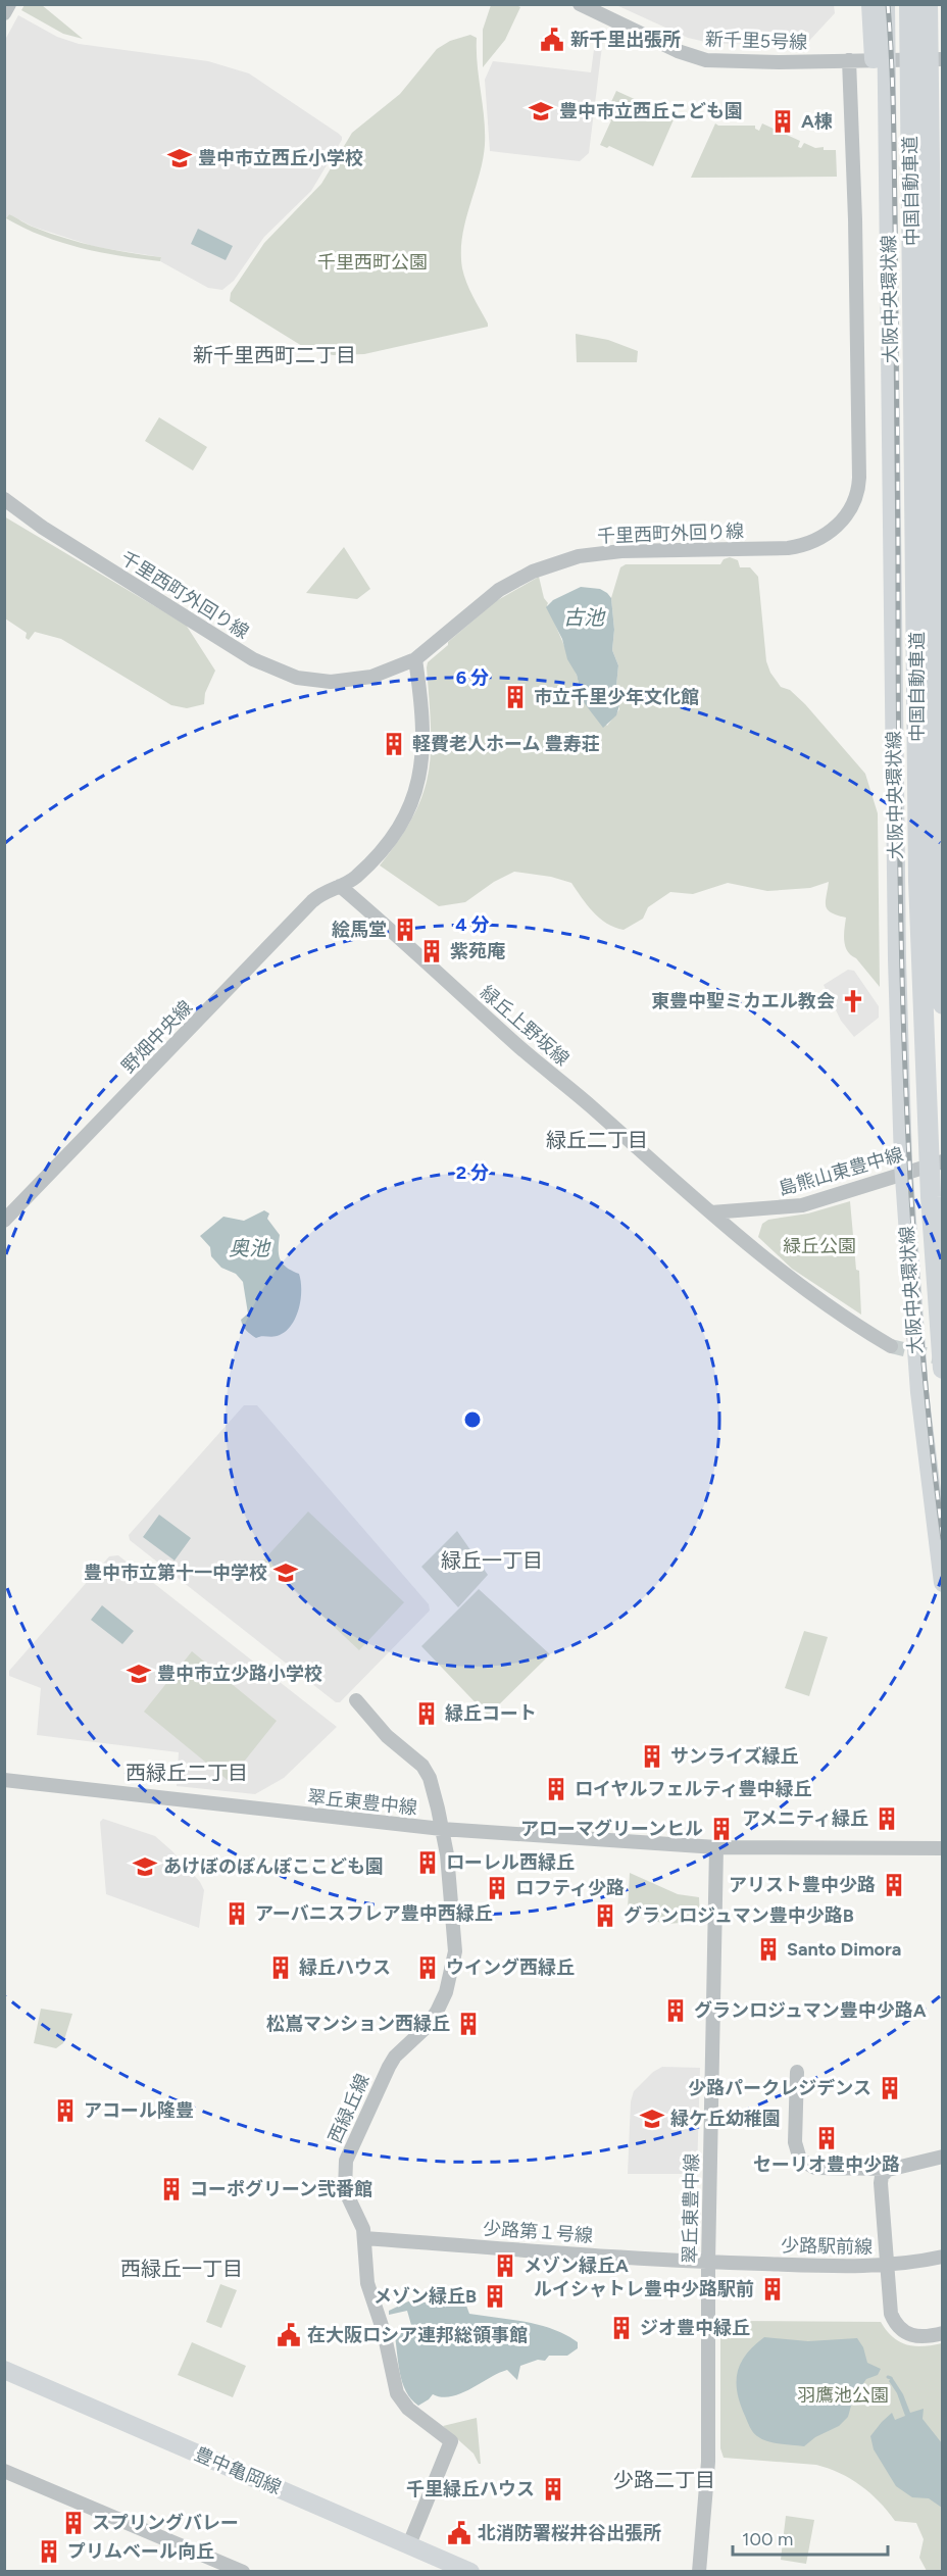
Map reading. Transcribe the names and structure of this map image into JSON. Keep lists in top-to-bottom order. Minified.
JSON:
{"streets":{"highway":["中国自動車道"],"main road":["大阪中央環状線","豊中亀岡線"],"street":["新千里5号線","千里西町外回り線","緑丘上野坂線","野畑中央線","島熊山東豊中線","翠丘東豊中線","西緑丘線","少路第１号線","少路駅前線"]},"crossings":[["新千里5号線","千里西町外回り線"],["大阪中央環状線","島熊山東豊中線"],["緑丘上野坂線","野畑中央線"],["緑丘上野坂線","島熊山東豊中線"],["翠丘東豊中線","西緑丘線"],["翠丘東豊中線","少路第１号線"],["翠丘東豊中線","少路駅前線"],["西緑丘線","少路第１号線"],["西緑丘線","豊中亀岡線"],["少路第１号線","少路駅前線"]],"districts":["新千里西町二丁目","緑丘二丁目","緑丘一丁目","西緑丘二丁目","西緑丘一丁目","少路二丁目"],"water":["古池","奥池"],"parks":["千里西町公園","緑丘公園","羽鷹池公園"],"places":{"public building":["新千里出張所","在大阪ロシア連邦総領事館","北消防署桜井谷出張所"],"school or university":["豊中市立西丘こども園","豊中市立西丘小学校","豊中市立第十一中学校","豊中市立少路小学校","あけぼのぽんぽここども園","緑ケ丘幼稚園"],"building":["A棟","市立千里少年文化館","軽費老人ホーム 豊寿荘","絵馬堂","紫苑庵","緑丘コート","サンライズ緑丘","ロイヤルフェルティ豊中緑丘","アメニティ緑丘","アローマグリーンヒル","ローレル西緑丘","アリスト豊中少路","ロフティ少路","アーバニスフレア豊中西緑丘","グランロジュマン豊中少路B","Santo Dimora","緑丘ハウス","ウイング西緑丘","グランロジュマン豊中少路A","松嶌マンション西緑丘","少路パークレジデンス","アコール隆豊","セーリオ豊中少路","コーポグリーン弐番館","メゾン緑丘A","ルイシャトレ豊中少路駅前","メゾン緑丘B","ジオ豊中緑丘","千里緑丘ハウス","スプリングバレー","プリムベール向丘"],"church":["東豊中聖ミカエル教会"]},"scale_bar":"100 m","rings":["6 分","4 分","2 分"]}
